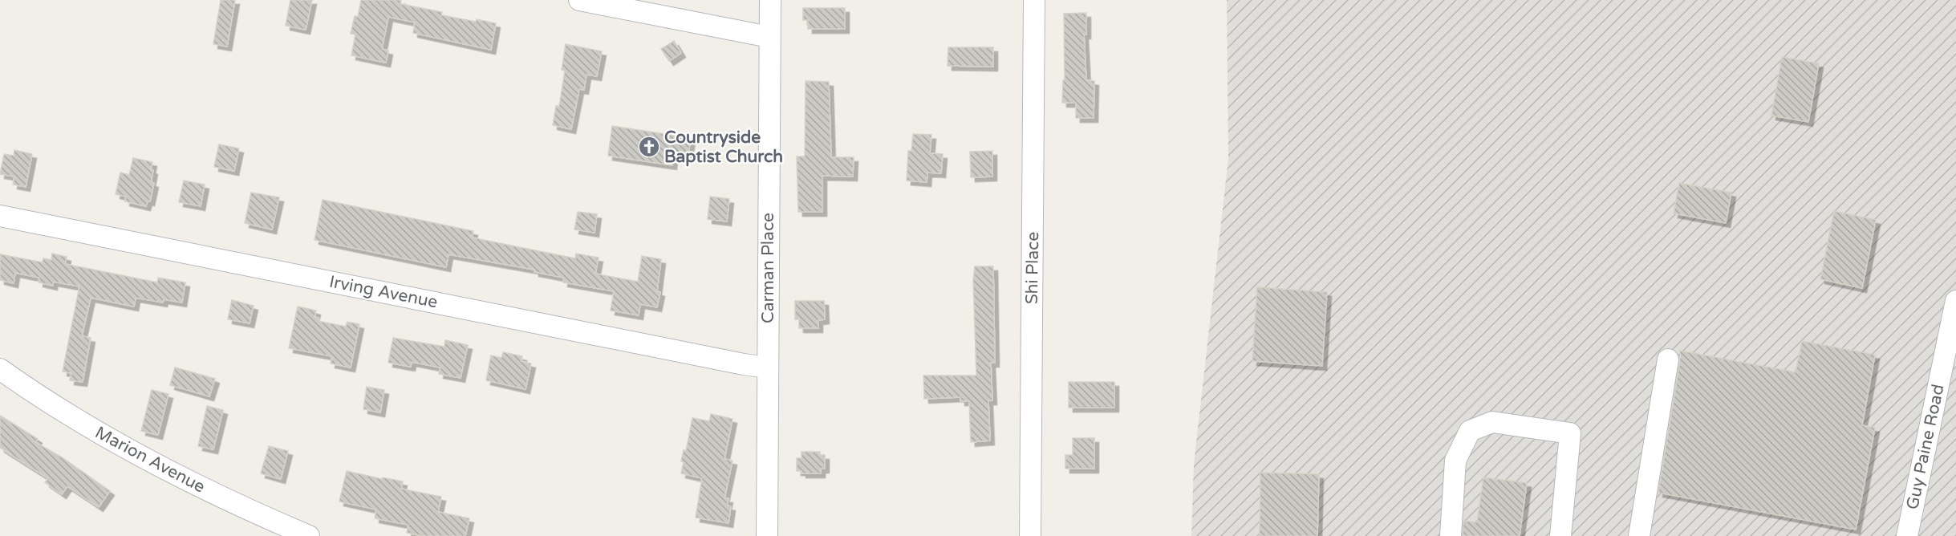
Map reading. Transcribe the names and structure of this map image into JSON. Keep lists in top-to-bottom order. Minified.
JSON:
{"streets":{"street":["Carman Place","Shi Place","Irving Avenue","Guy Paine Road","Marion Avenue"]},"crossings":[["Carman Place","Irving Avenue"]],"places":{"church":["Countryside Baptist Church"]}}
